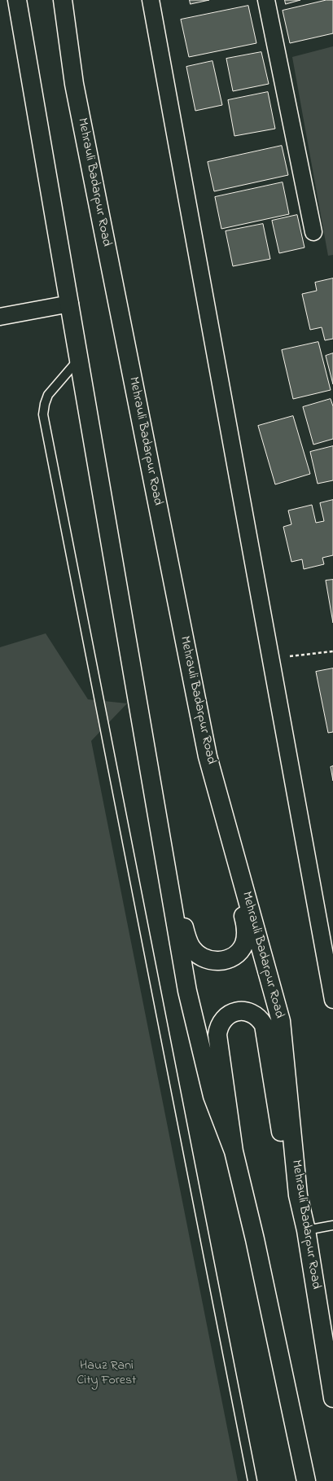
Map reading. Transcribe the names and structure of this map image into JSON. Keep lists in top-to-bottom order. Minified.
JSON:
{"streets":{"main road":["Mehrauli Badarpur Road"]},"parks":["Hauz Rani City Forest"]}
